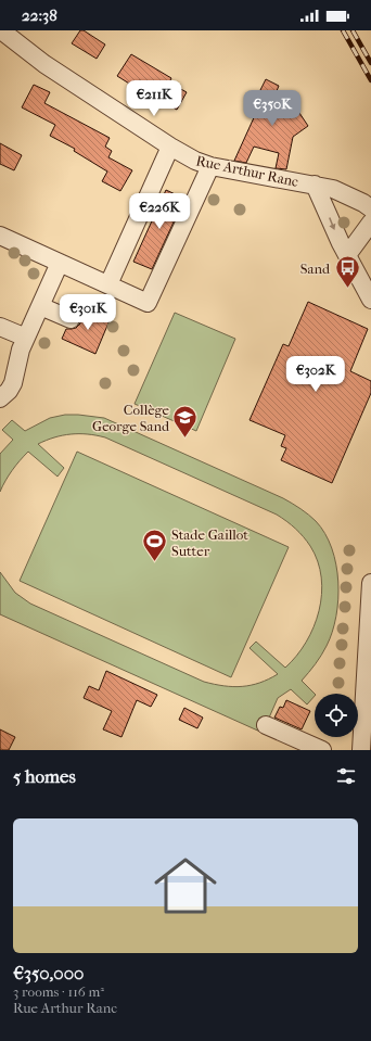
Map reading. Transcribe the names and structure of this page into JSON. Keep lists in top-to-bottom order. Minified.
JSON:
{"streets":{"street":["Rue Arthur Ranc"]},"places":{"bus stop":["Sand"],"school or university":["Collège George Sand"],"sports":["Stade Gaillot Sutter"]},"page":{"status":"22:38","price":["€211K","€350K","€226K","€301K","€302K"],"heading":"5 homes","list":[{"name":"€350,000","note":"3 rooms · 116 m² · Rue Arthur Ranc"}]}}
